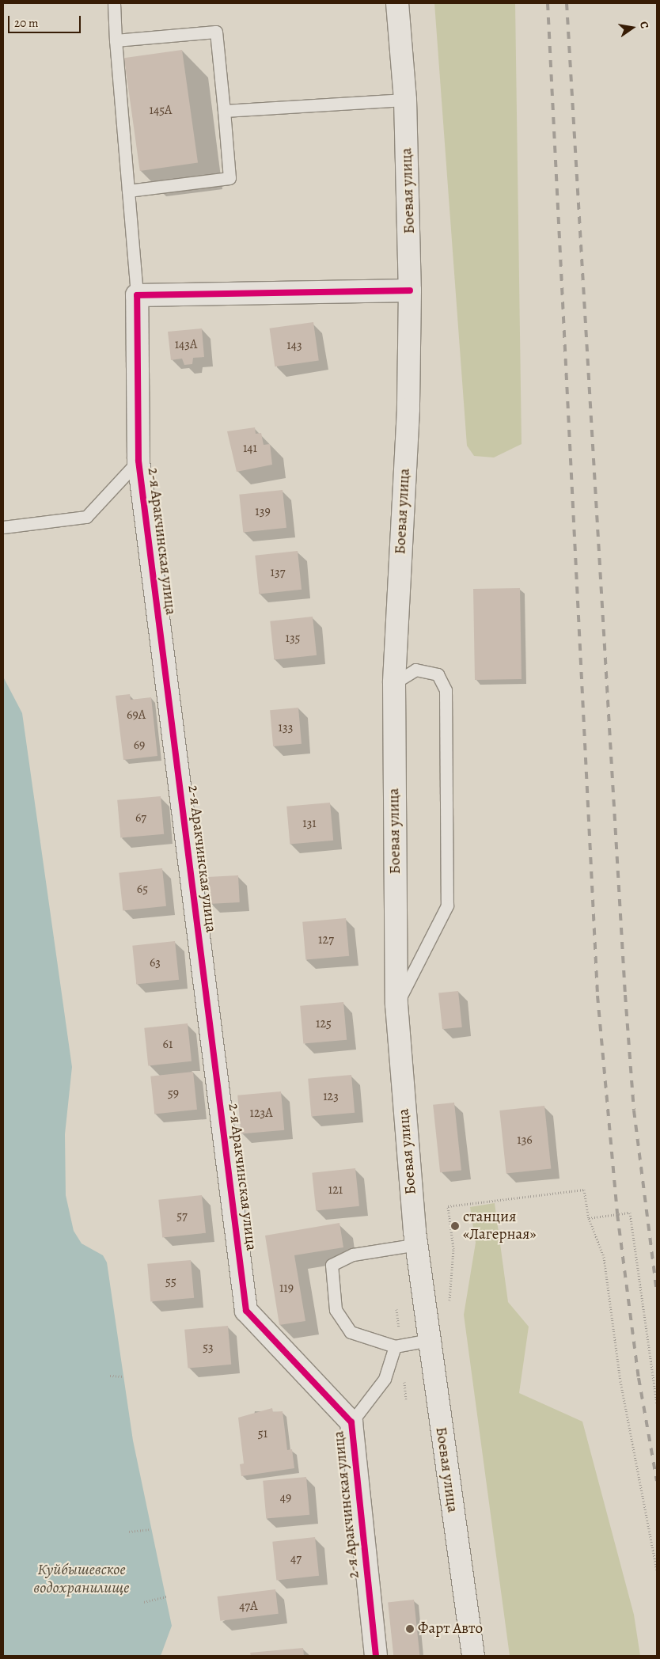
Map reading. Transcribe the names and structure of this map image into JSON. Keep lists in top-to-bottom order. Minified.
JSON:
{"streets":{"street":["Боевая улица","2-я Аракчинская улица"]},"water":["Куйбышевское водохранилище"],"places":["станция «Лагерная»","Фарт Авто"],"house_numbers":["145А","143А","143","141","139","137","135","69А","133","69","67","131","65","127","63","125","61","59","123","123А","136","121","57","55","119","53","51","49","47","47А"],"scale_bar":"20 m","north":"right"}
